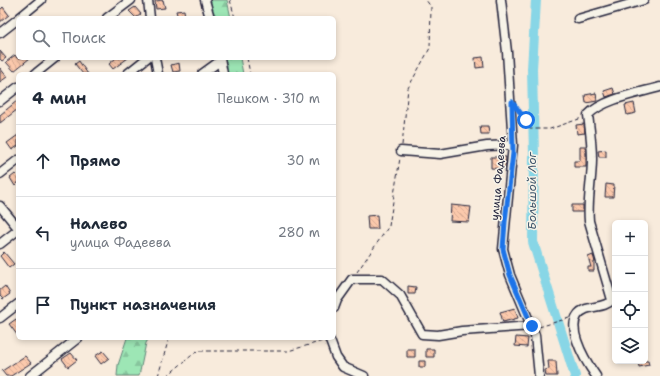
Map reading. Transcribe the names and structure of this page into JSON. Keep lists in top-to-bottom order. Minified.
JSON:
{"streets":{"street":["улица Фадеева"]},"water":["Большой Лог"],"page":{"search":"Поиск","heading":["4 мин","Пешком · 310 m"],"list":[["Прямо","30 m"],["Налево","улица Фадеева","280 m"],"Пункт назначения"],"map_buttons":["+","−"]}}
